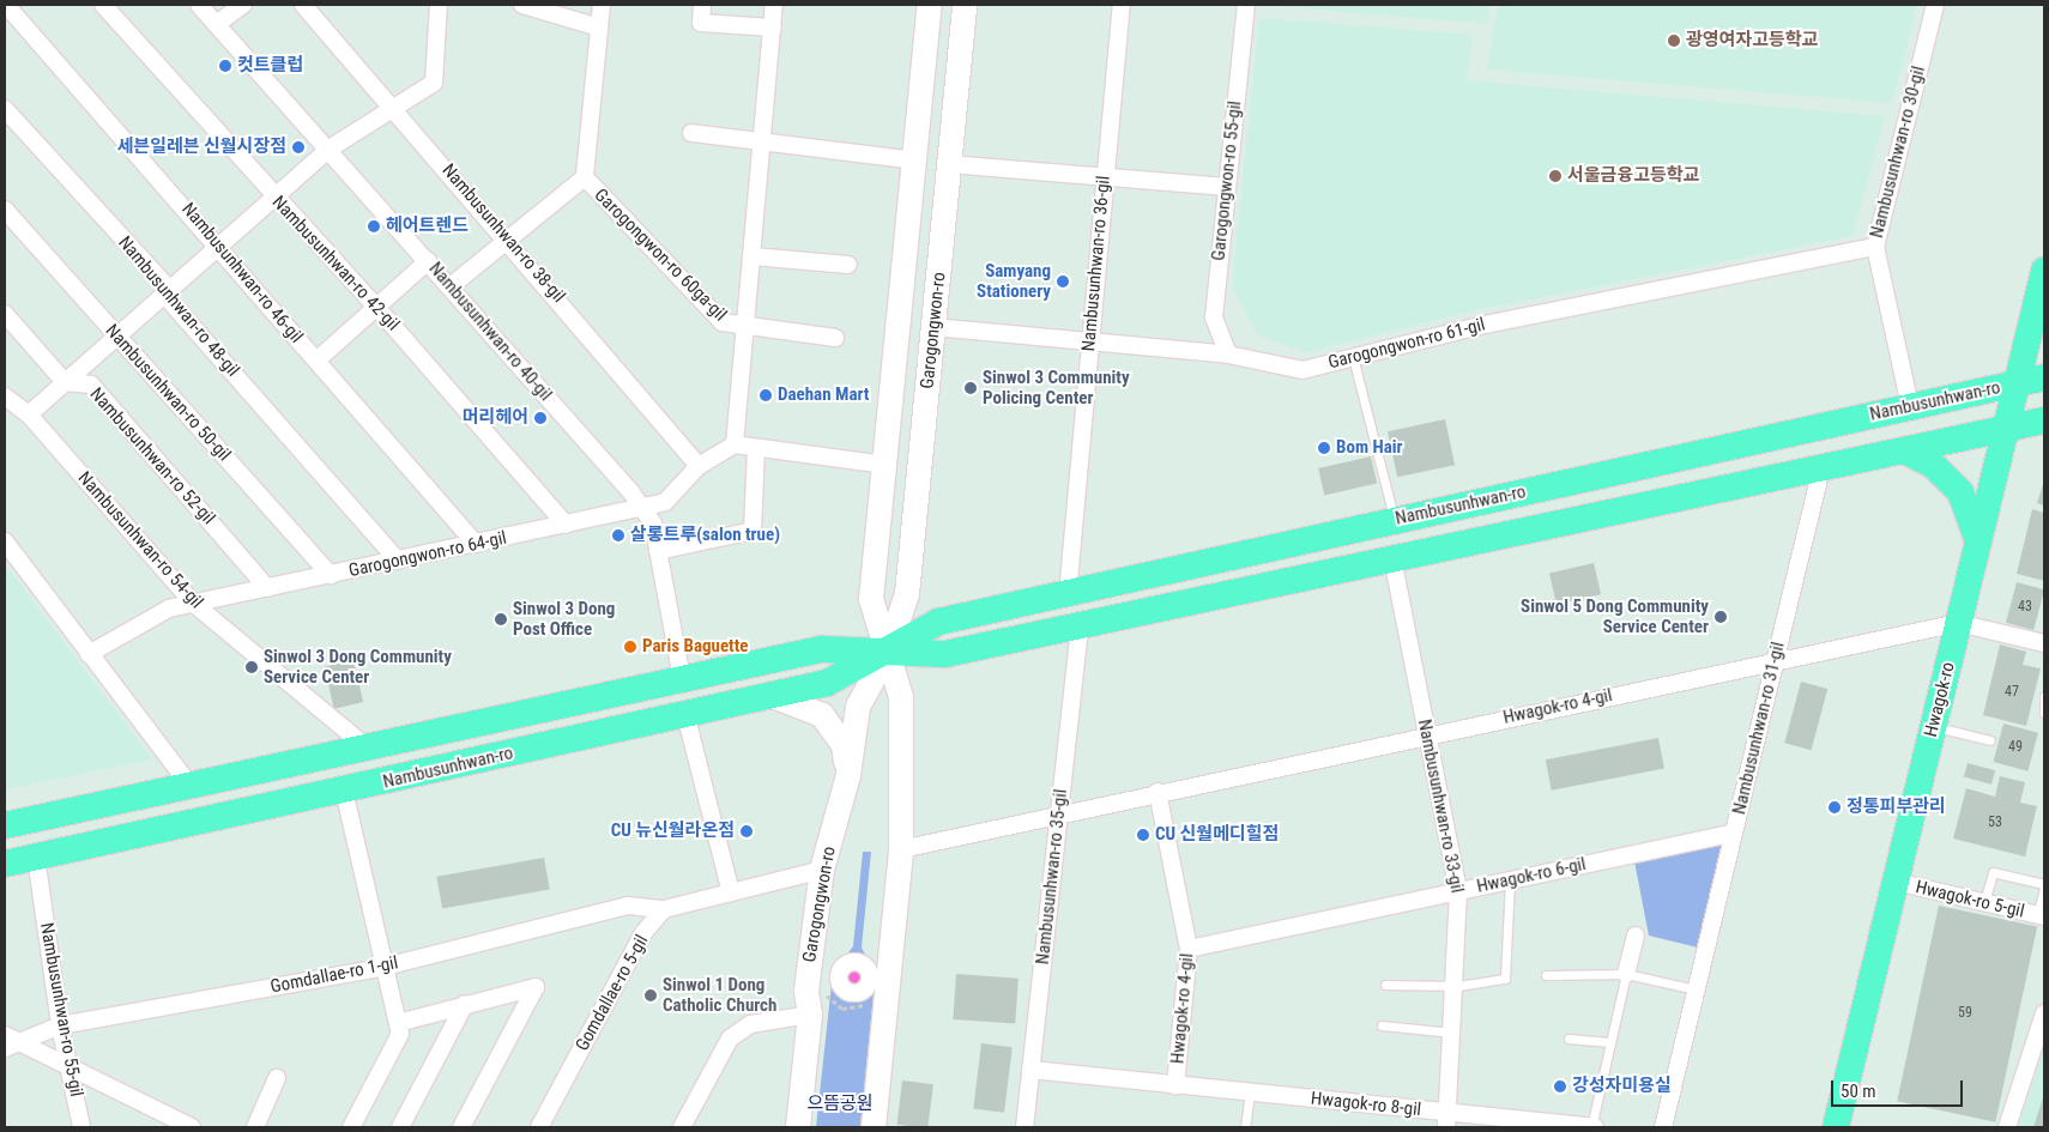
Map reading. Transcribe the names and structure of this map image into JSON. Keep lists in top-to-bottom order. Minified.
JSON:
{"streets":{"main road":["Garogongwon-ro","Nambusunhwan-ro","Hwagok-ro"],"street":["Nambusunhwan-ro 30-gil","Garogongwon-ro 55-gil","Nambusunhwan-ro 38-gil","Garogongwon-ro 60ga-gil","Nambusunhwan-ro 42-gil","Nambusunhwan-ro 36-gil","Nambusunhwan-ro 46-gil","Nambusunhwan-ro 48-gil","Nambusunhwan-ro 40-gil","Garogongwon-ro 61-gil","Nambusunhwan-ro 50-gil","Nambusunhwan-ro 52-gil","Nambusunhwan-ro 54-gil","Garogongwon-ro 64-gil","Hwagok-ro 4-gil","Nambusunhwan-ro 31-gil","Nambusunhwan-ro 33-gil","Hwagok-ro 6-gil","Nambusunhwan-ro 35-gil","Hwagok-ro 5-gil","Gomdallae-ro 1-gil","Gomdallae-ro 5-gil","Nambusunhwan-ro 55-gil","Hwagok-ro 8-gil"]},"crossings":[["Nambusunhwan-ro 30-gil","Garogongwon-ro 61-gil"],["Nambusunhwan-ro 30-gil","Nambusunhwan-ro"],["Garogongwon-ro 55-gil","Garogongwon-ro 61-gil"],["Nambusunhwan-ro 38-gil","Garogongwon-ro 64-gil"],["Nambusunhwan-ro 42-gil","Garogongwon-ro 64-gil"],["Nambusunhwan-ro 36-gil","Garogongwon-ro 61-gil"],["Nambusunhwan-ro 36-gil","Nambusunhwan-ro"],["Nambusunhwan-ro 46-gil","Garogongwon-ro 64-gil"],["Nambusunhwan-ro 48-gil","Garogongwon-ro 64-gil"],["Garogongwon-ro","Garogongwon-ro 61-gil"],["Garogongwon-ro","Nambusunhwan-ro"],["Garogongwon-ro","Hwagok-ro 4-gil"],["Nambusunhwan-ro 40-gil","Nambusunhwan-ro"],["Nambusunhwan-ro 40-gil","Garogongwon-ro 64-gil"],["Nambusunhwan-ro 50-gil","Garogongwon-ro 64-gil"],["Nambusunhwan-ro","Nambusunhwan-ro 54-gil"],["Nambusunhwan-ro","Hwagok-ro"],["Nambusunhwan-ro","Nambusunhwan-ro 31-gil"],["Nambusunhwan-ro","Nambusunhwan-ro 33-gil"],["Nambusunhwan-ro","Nambusunhwan-ro 35-gil"],["Nambusunhwan-ro","Nambusunhwan-ro 55-gil"],["Nambusunhwan-ro 52-gil","Garogongwon-ro 64-gil"],["Nambusunhwan-ro 54-gil","Garogongwon-ro 64-gil"],["Hwagok-ro","Hwagok-ro 4-gil"],["Hwagok-ro","Hwagok-ro 5-gil"],["Hwagok-ro 4-gil","Nambusunhwan-ro 31-gil"],["Hwagok-ro 4-gil","Nambusunhwan-ro 33-gil"],["Hwagok-ro 4-gil","Hwagok-ro 6-gil"],["Hwagok-ro 4-gil","Nambusunhwan-ro 35-gil"],["Hwagok-ro 4-gil","Hwagok-ro 8-gil"],["Nambusunhwan-ro 31-gil","Hwagok-ro 6-gil"],["Nambusunhwan-ro 33-gil","Hwagok-ro 6-gil"],["Nambusunhwan-ro 33-gil","Hwagok-ro 8-gil"],["Nambusunhwan-ro 35-gil","Hwagok-ro 8-gil"],["Gomdallae-ro 1-gil","Gomdallae-ro 5-gil"],["Gomdallae-ro 1-gil","Nambusunhwan-ro 55-gil"]],"parks":["으뜸공원"],"places":["광영여자고등학교","컷트클럽","세븐일레븐 신월시장점","서울금융고등학교","헤어트렌드","Samyang Stationery","Sinwol 3 Community Policing Center","Daehan Mart","머리헤어","Bom Hair","살롱트루(salon true)","Sinwol 5 Dong Community Service Center","Sinwol 3 Dong Post Office","Paris Baguette","Sinwol 3 Dong Community Service Center","정통피부관리","CU 뉴신월라온점","CU 신월메디힐점","Sinwol 1 Dong Catholic Church","강성자미용실"],"house_numbers":["43","47","49","53","59"],"scale_bar":"50 m"}
